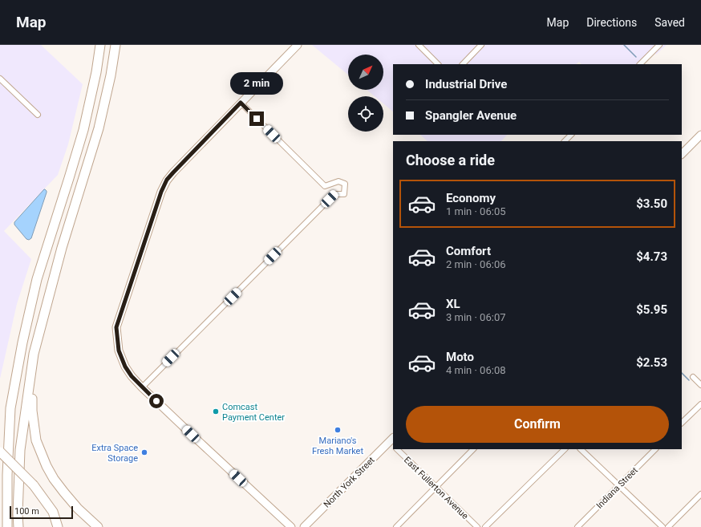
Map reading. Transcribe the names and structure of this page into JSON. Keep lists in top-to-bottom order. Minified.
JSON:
{"streets":{"street":["North York Street","East Fullerton Avenue","Indiana Street"]},"places":["Comcast Payment Center","Mariano's Fresh Market","Extra Space Storage"],"scale_bar":"100 m","north":"top right","page":{"header":"Map","nav":["Map","Directions","Saved"],"banner":["Industrial Drive","Spangler Avenue"],"bubble":"2 min","heading":"Choose a ride","list":[{"name":"Economy","note":"1 min · 06:05","value":"$3.50"},{"name":"Comfort","note":"2 min · 06:06","value":"$4.73"},{"name":"XL","note":"3 min · 06:07","value":"$5.95"},{"name":"Moto","note":"4 min · 06:08","value":"$2.53"}],"buttons":"Confirm","scale":"100 m"}}
